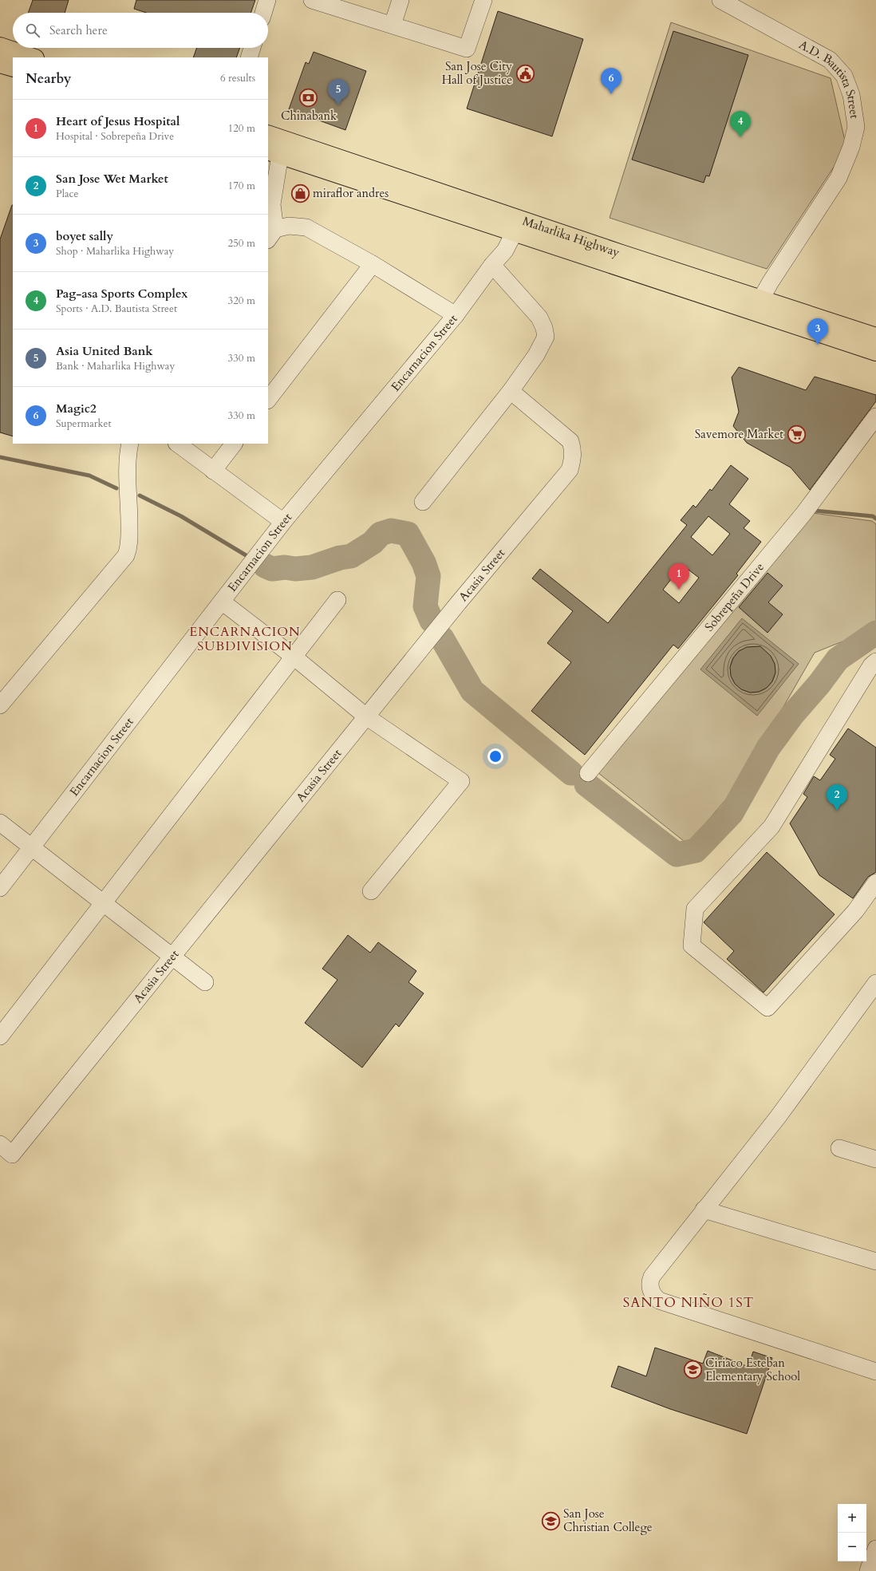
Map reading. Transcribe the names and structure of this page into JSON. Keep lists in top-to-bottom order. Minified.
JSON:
{"streets":{"highway":["Maharlika Highway"],"street":["A.D. Bautista Street","Encarnacion Street","Acasia Street","Sobrepeña Drive"]},"crossings":[["A.D. Bautista Street","Maharlika Highway"],["Maharlika Highway","Encarnacion Street"]],"districts":["ENCARNACION SUBDIVISION","SANTO NIÑO 1ST"],"places":{"public building":["San Jose City Hall of Justice"],"bank":["Chinabank"],"shop":["miraflor andres"],"supermarket":["Savemore Market"],"school or university":["Ciriaco Esteban Elementary School","San Jose Christian College"]},"page":{"search":"Search here","heading":["Nearby","6 results"],"pins":["6","5","4","3","1","2"],"list":[{"mark":"1","name":"Heart of Jesus Hospital","note":"Hospital · Sobrepeña Drive","value":"120 m"},{"mark":"2","name":"San Jose Wet Market","note":"Place","value":"170 m"},{"mark":"3","name":"boyet sally","note":"Shop · Maharlika Highway","value":"250 m"},{"mark":"4","name":"Pag-asa Sports Complex","note":"Sports · A.D. Bautista Street","value":"320 m"},{"mark":"5","name":"Asia United Bank","note":"Bank · Maharlika Highway","value":"330 m"},{"mark":"6","name":"Magic2","note":"Supermarket","value":"330 m"}],"map_buttons":["+","−"]}}
